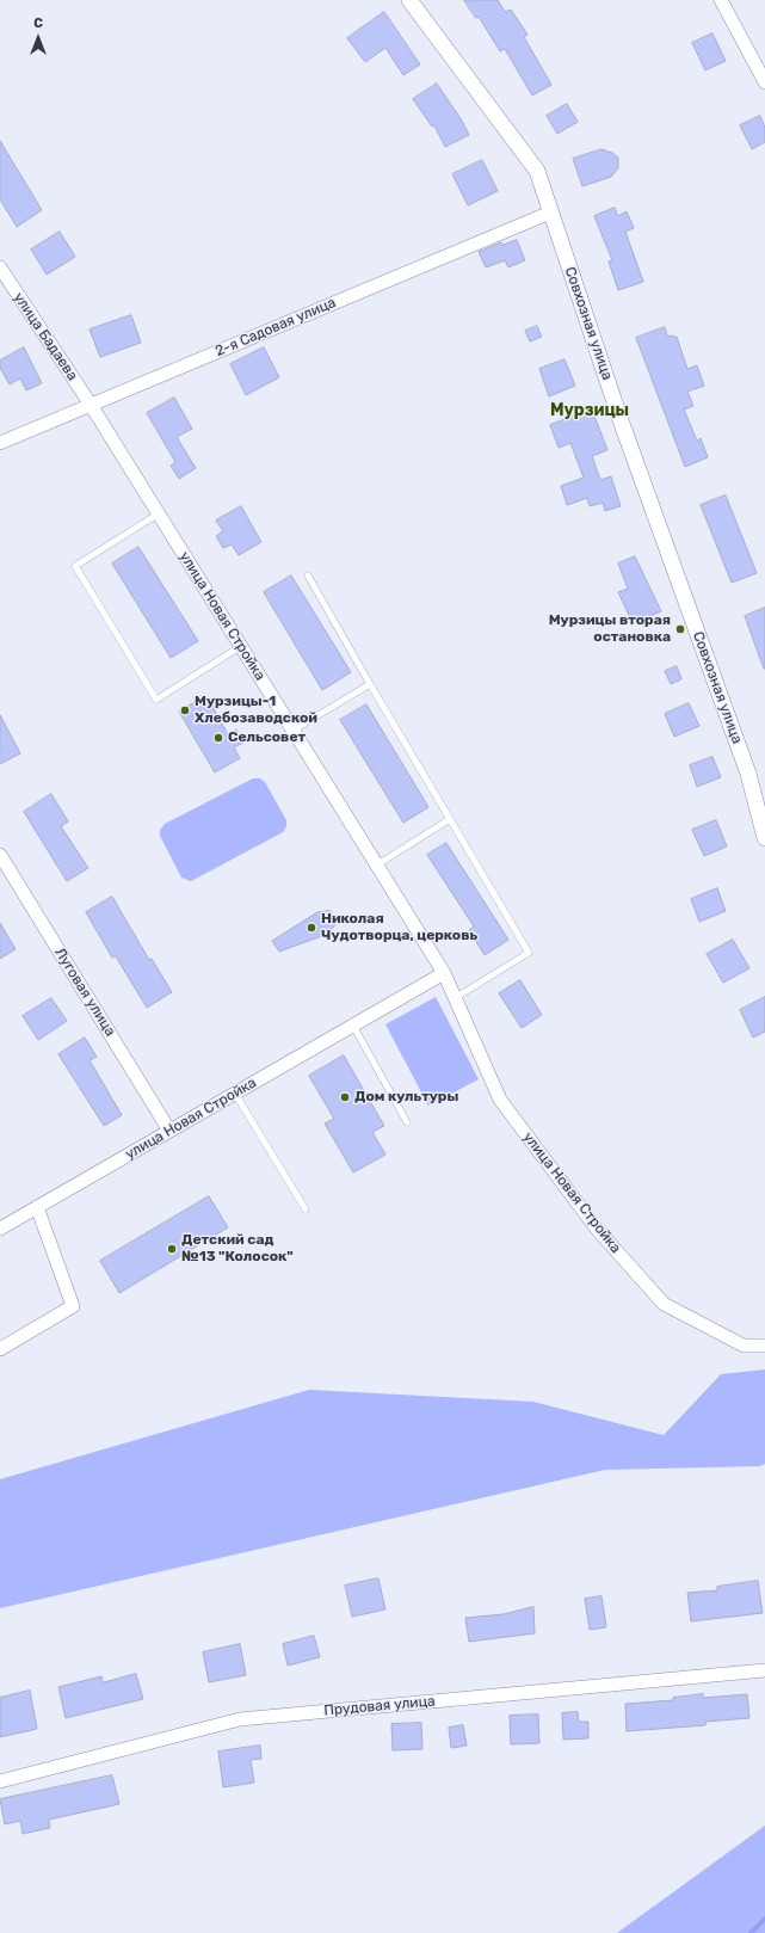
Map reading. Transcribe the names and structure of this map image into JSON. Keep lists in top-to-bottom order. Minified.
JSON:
{"streets":{"street":["Совхозная улица","2-я Садовая улица","улица Бадаева","улица Новая Стройка","Луговая улица","Прудовая улица"]},"crossings":[["Совхозная улица","2-я Садовая улица"],["2-я Садовая улица","улица Бадаева"],["2-я Садовая улица","улица Новая Стройка"],["улица Бадаева","улица Новая Стройка"],["улица Новая Стройка","Луговая улица"]],"districts":["Мурзицы"],"places":["Мурзицы вторая остановка","Мурзицы-1 Хлебозаводской","Сельсовет","Николая Чудотворца, церковь","Дом культуры","Детский сад №13 \"Колосок\""],"north":"top"}
